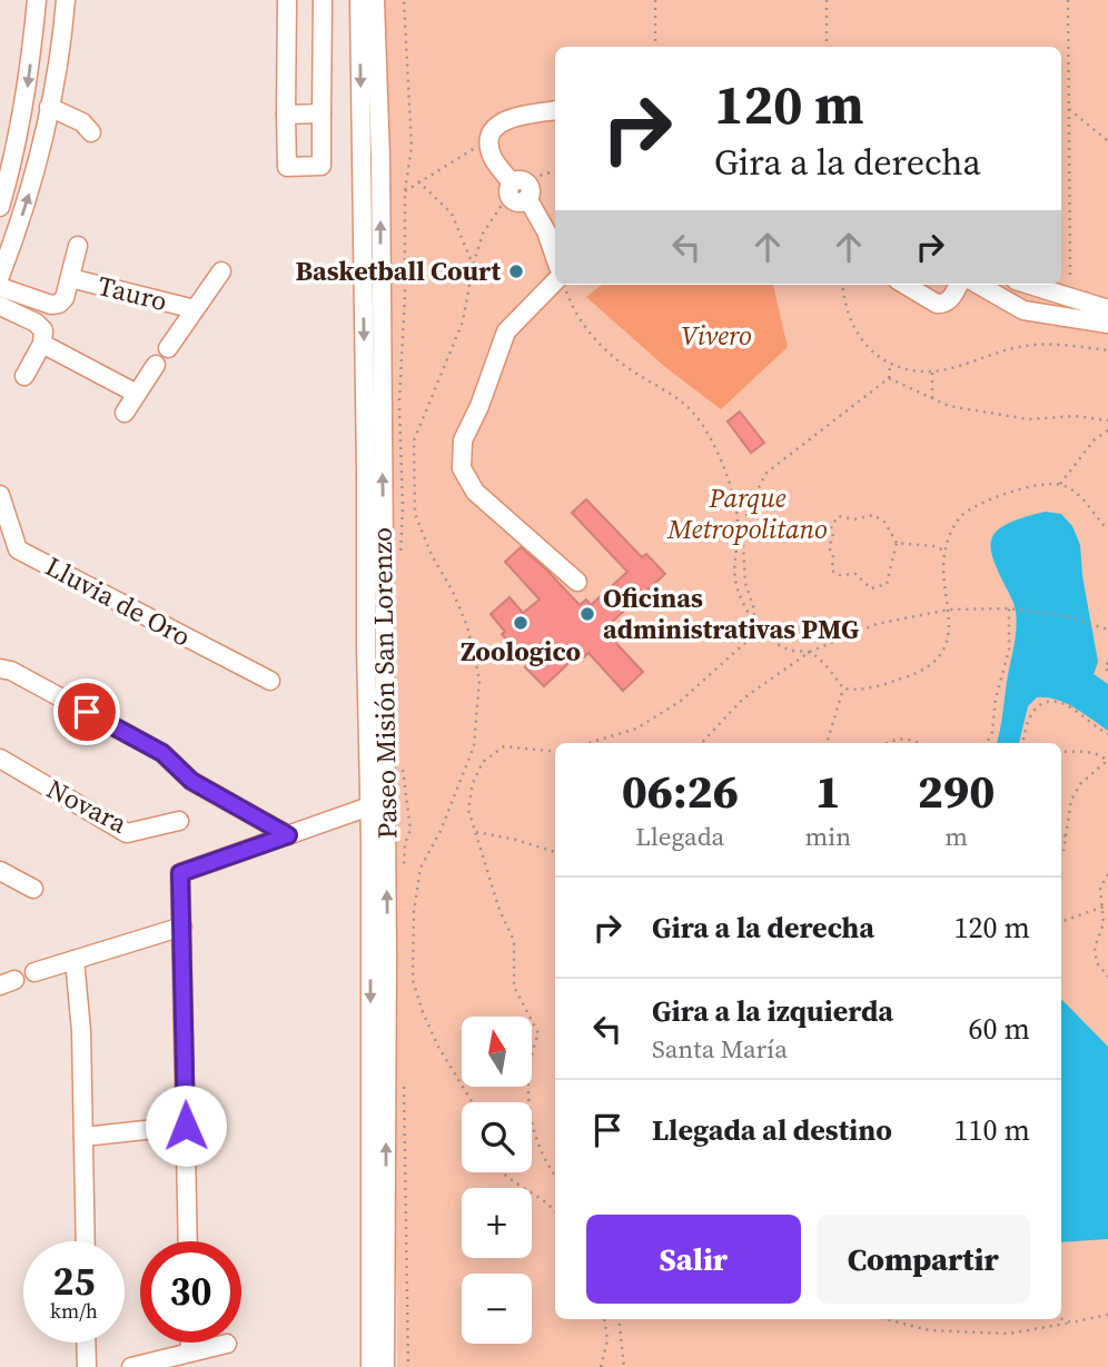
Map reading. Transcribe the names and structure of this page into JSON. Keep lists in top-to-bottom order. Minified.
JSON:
{"streets":{"street":["Tauro","Lluvia de Oro","Paseo Misión San Lorenzo","Novara"]},"parks":["Vivero","Parque Metropolitano"],"places":["Basketball Court","Oficinas administrativas PMG","Zoologico"],"north":"top","page":{"turn":["120 m","Gira a la derecha"],"eta":["06:26","Llegada","1","min","290","m"],"list":[{"name":"Gira a la derecha","value":"120 m"},{"name":"Gira a la izquierda","note":"Santa María","value":"60 m"},{"name":"Llegada al destino","value":"110 m"}],"map_buttons":["+","−"],"buttons":["Salir","Compartir"],"speed":"25 km/h","limit":"30"}}
